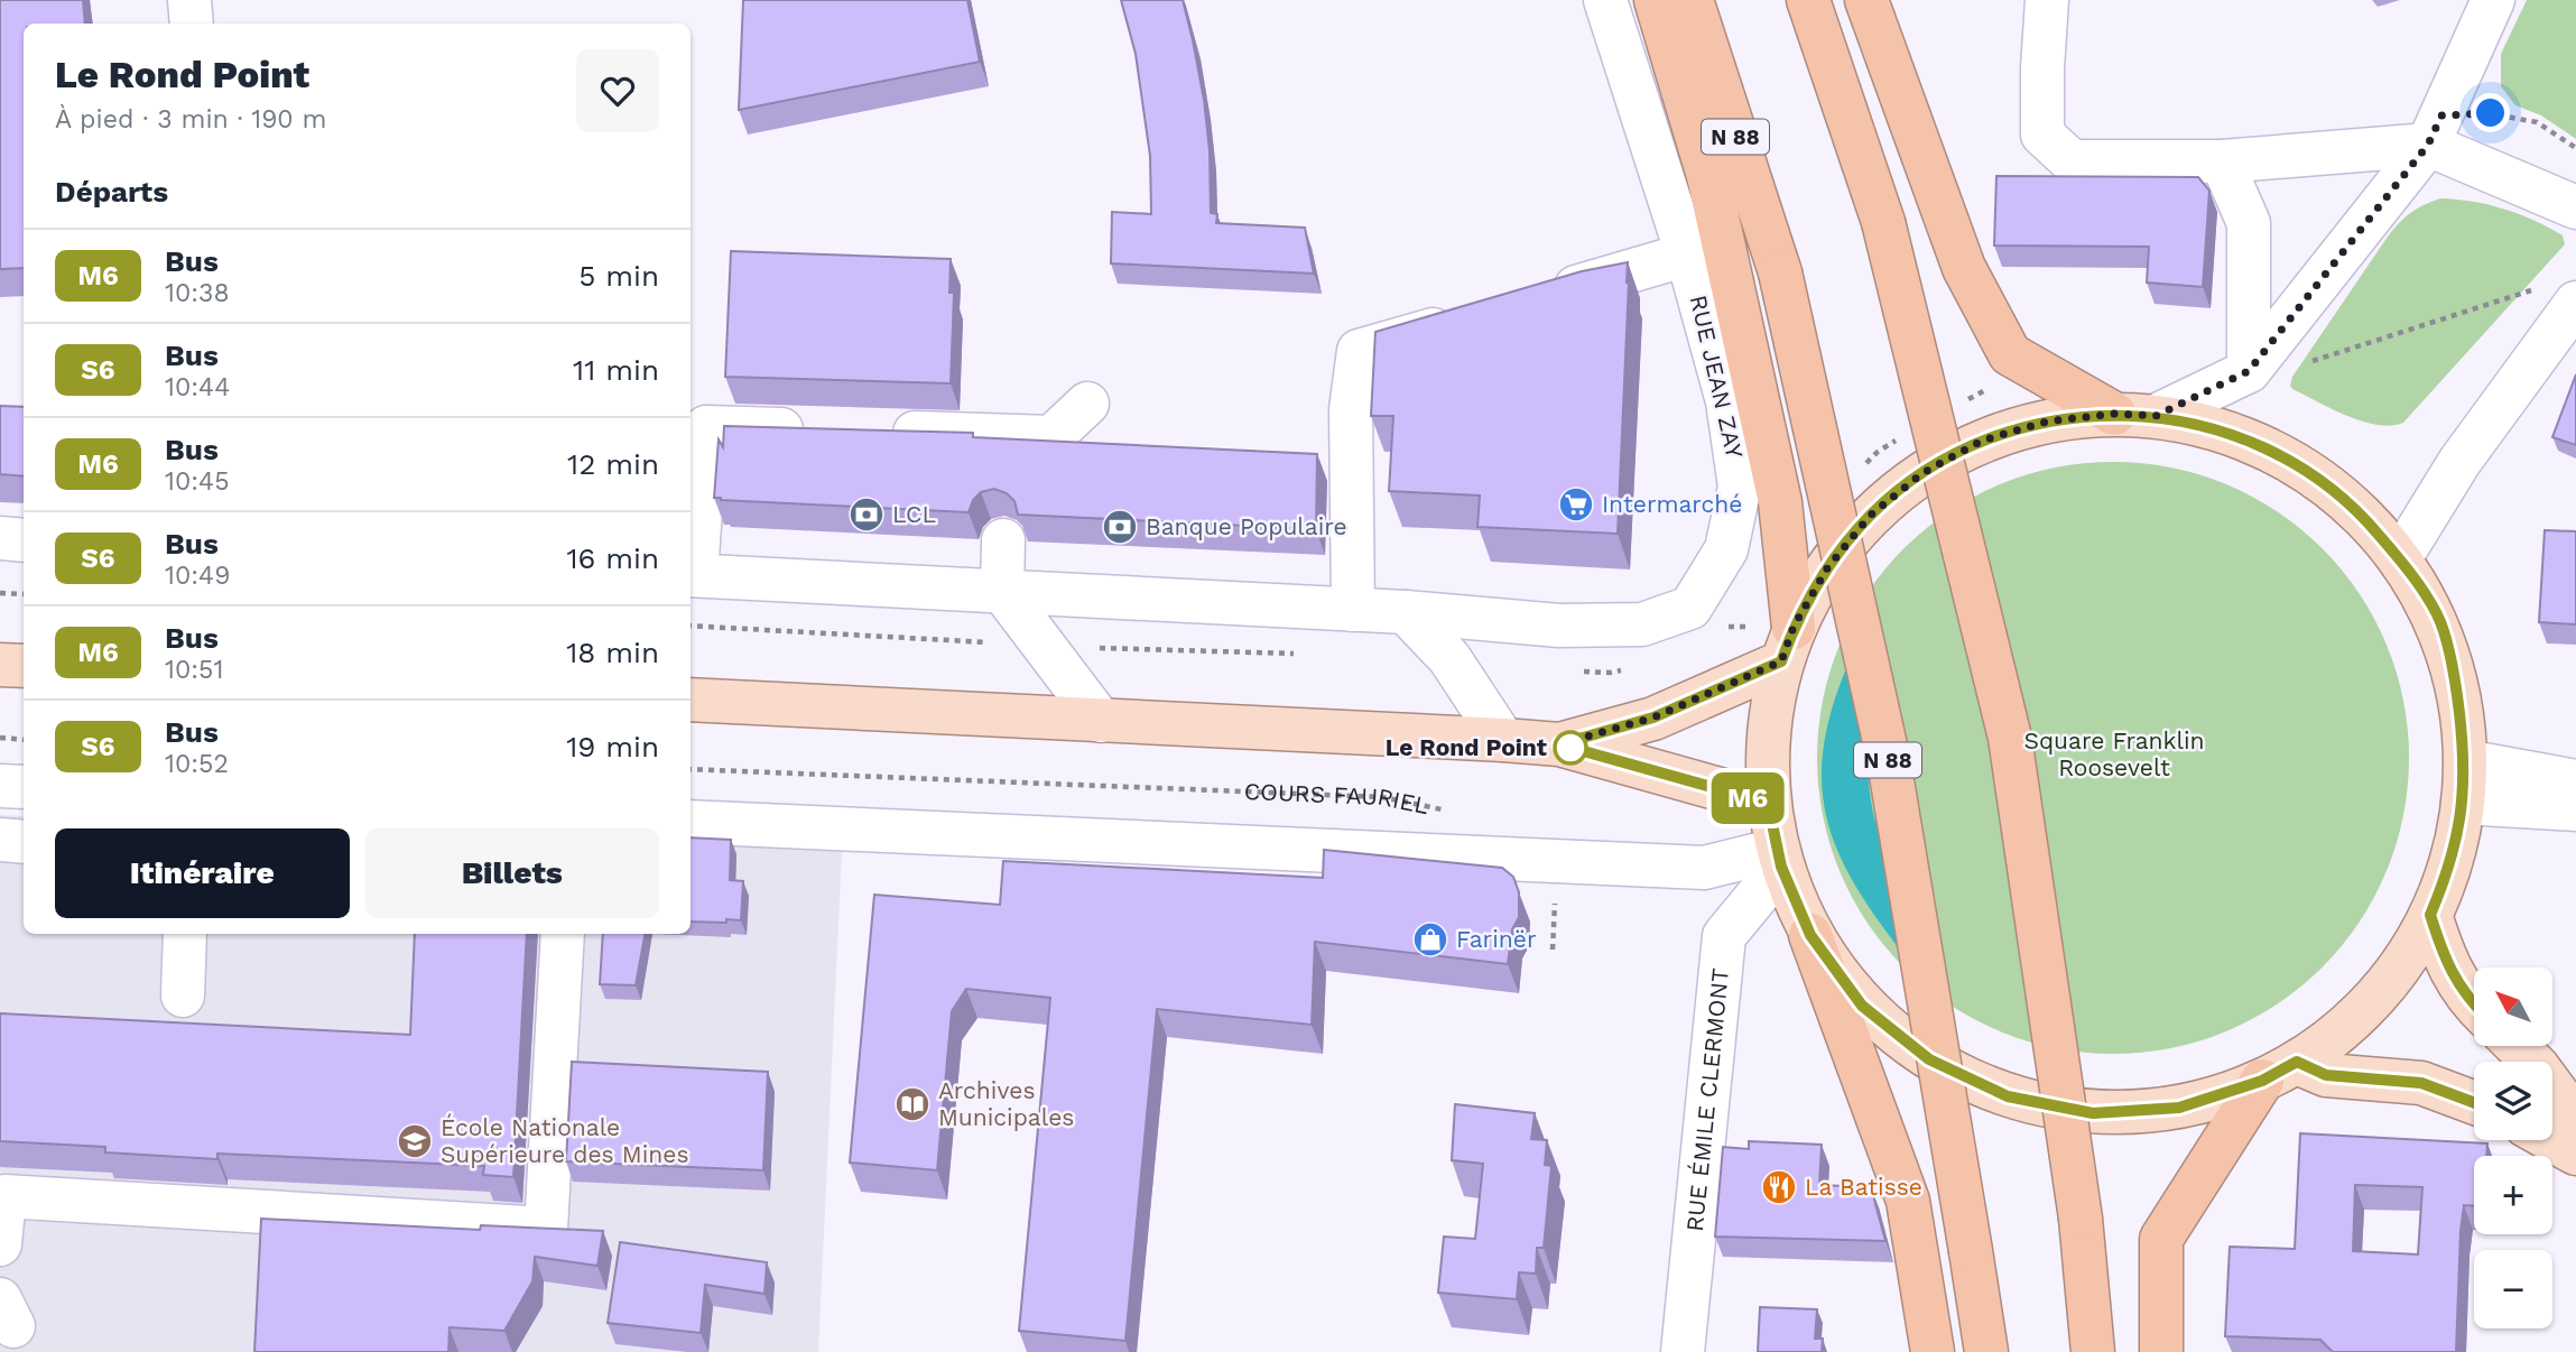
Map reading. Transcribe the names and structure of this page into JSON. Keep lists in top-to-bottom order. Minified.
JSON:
{"streets":{"highway":["N 88"],"street":["RUE JEAN ZAY","COURS FAURIEL","RUE ÉMILE CLERMONT"]},"crossings":[["COURS FAURIEL","RUE ÉMILE CLERMONT"]],"parks":["Square Franklin Roosevelt"],"places":{"supermarket":["Intermarché"],"bank":["LCL","Banque Populaire"],"other":["Le Rond Point"],"shop":["Farinër"],"library":["Archives Municipales"],"school or university":["École Nationale Supérieure des Mines"],"restaurant":["La Batisse"]},"lines":["bus line M6"],"north":"top left","page":{"on_map":"M6","heading":[["Le Rond Point","À pied · 3 min · 190 m"],"Départs"],"list":[{"mark":"M6","name":"Bus","note":"10:38","value":"5 min"},{"mark":"S6","name":"Bus","note":"10:44","value":"11 min"},{"mark":"M6","name":"Bus","note":"10:45","value":"12 min"},{"mark":"S6","name":"Bus","note":"10:49","value":"16 min"},{"mark":"M6","name":"Bus","note":"10:51","value":"18 min"},{"mark":"S6","name":"Bus","note":"10:52","value":"19 min"}],"buttons":["Itinéraire","Billets"],"map_buttons":["+","−"]}}
